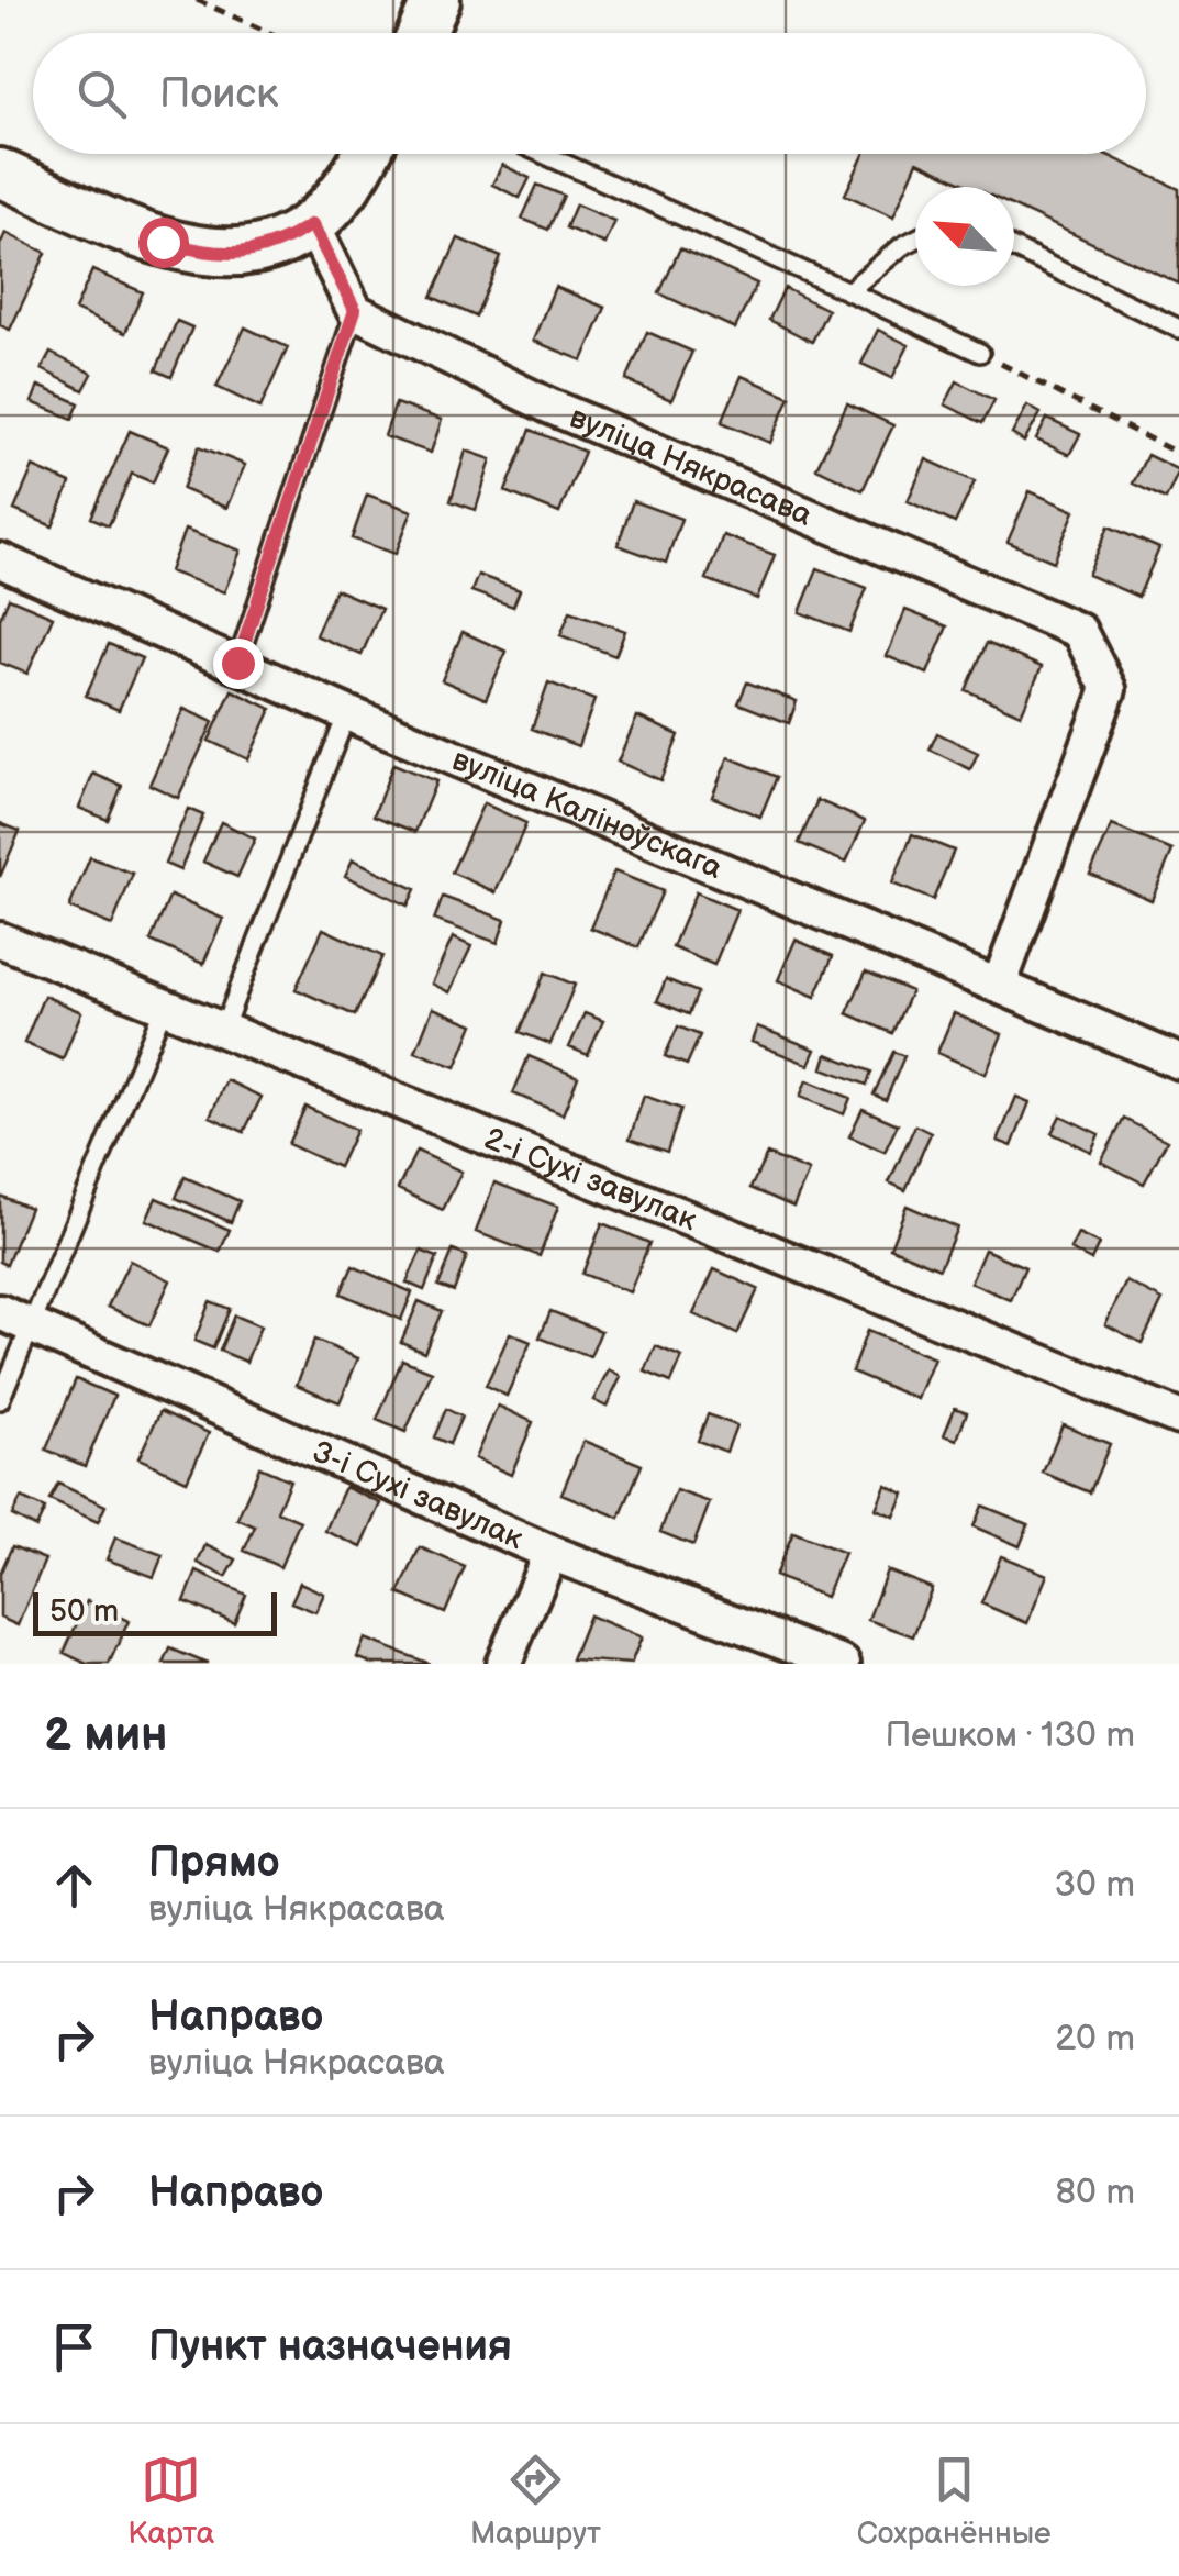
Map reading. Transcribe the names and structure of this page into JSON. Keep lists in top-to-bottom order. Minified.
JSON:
{"streets":{"street":["вуліца Някрасава","вуліца Каліноўскага","2-і Сухі завулак","3-і Сухі завулак"]},"crossings":[["вуліца Някрасава","вуліца Каліноўскага"]],"scale_bar":"50 m","north":"top left","page":{"search":"Поиск","scale":"50 m","heading":["2 мин","Пешком · 130 m"],"list":[["Прямо","вуліца Някрасава","30 m"],["Направо","вуліца Някрасава","20 m"],["Направо","80 m"],"Пункт назначения"],"nav":["Карта","Маршрут","Сохранённые"]}}
